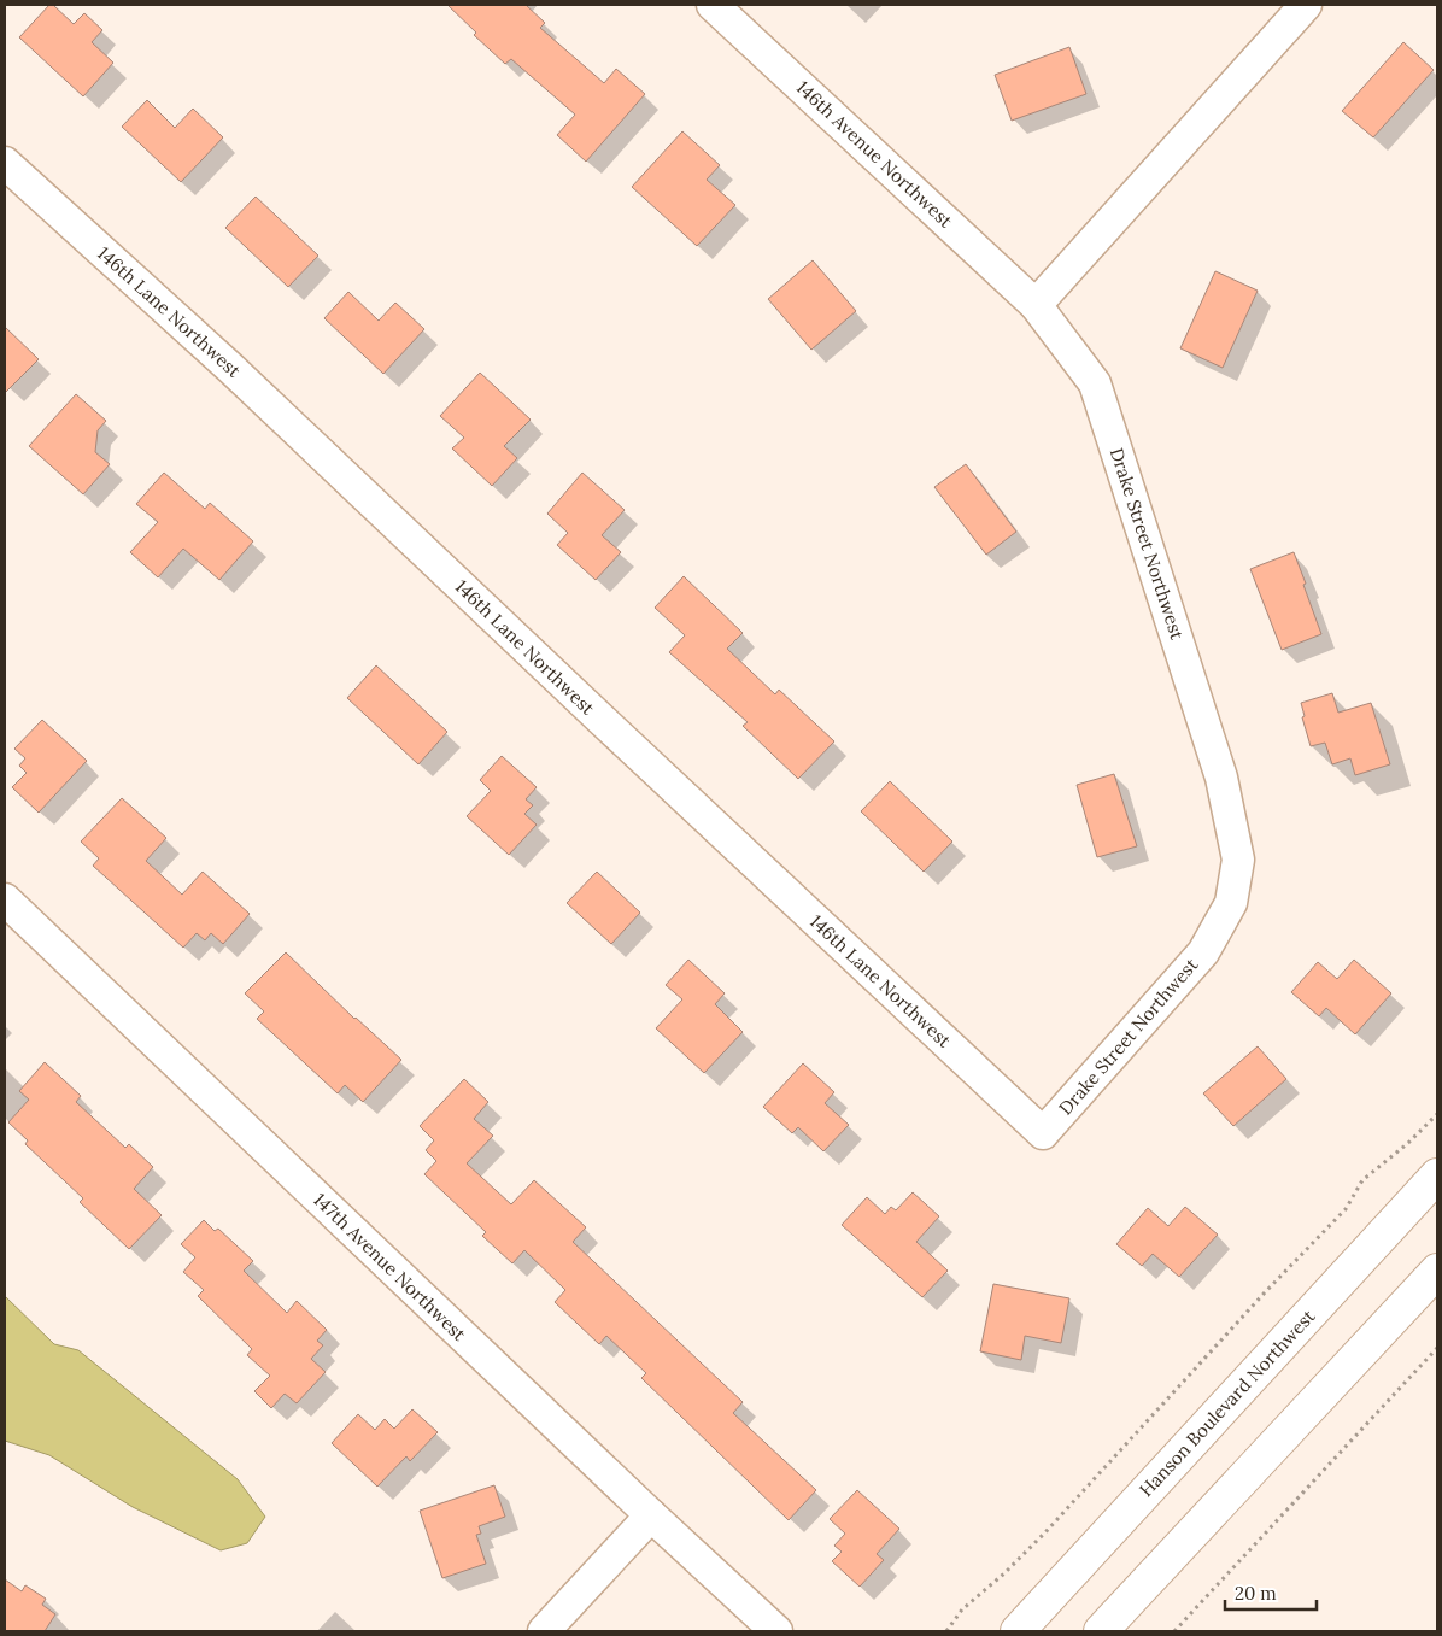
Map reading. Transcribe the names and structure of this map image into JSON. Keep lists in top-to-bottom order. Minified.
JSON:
{"streets":{"main road":["Hanson Boulevard Northwest"],"street":["146th Avenue Northwest","146th Lane Northwest","Drake Street Northwest","147th Avenue Northwest"]},"crossings":[["146th Avenue Northwest","Drake Street Northwest"],["146th Lane Northwest","Drake Street Northwest"]],"scale_bar":"20 m"}
